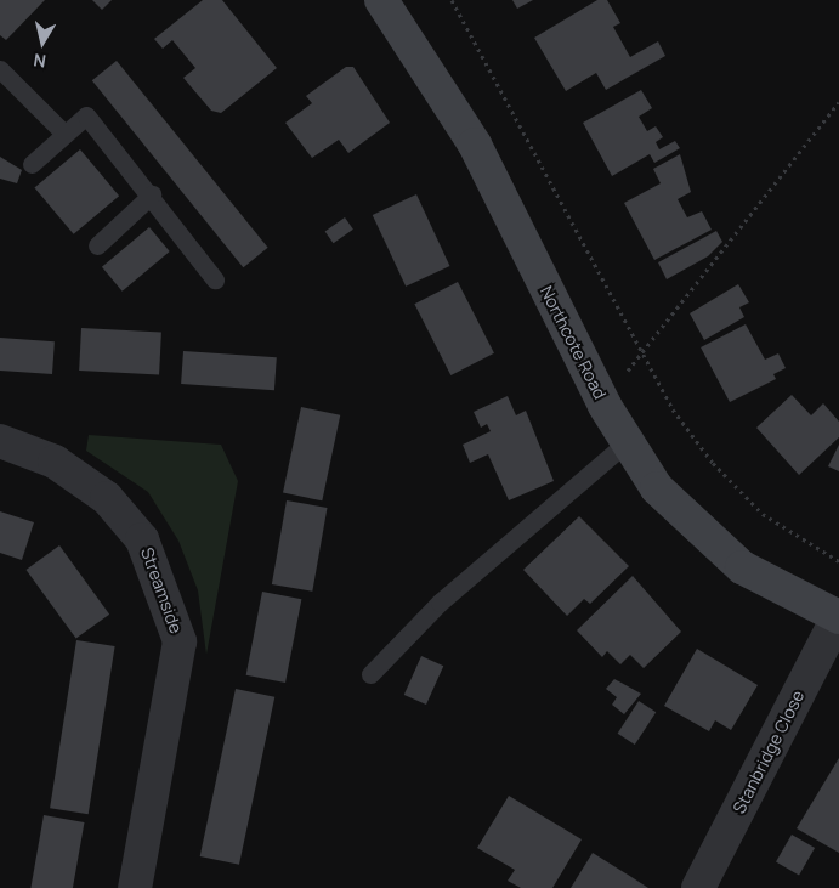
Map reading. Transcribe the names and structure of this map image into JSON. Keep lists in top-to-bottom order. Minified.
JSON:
{"streets":{"street":["Northcote Road","Streamside","Stanbridge Close"]},"crossings":[["Northcote Road","Stanbridge Close"]],"north":"bottom"}
